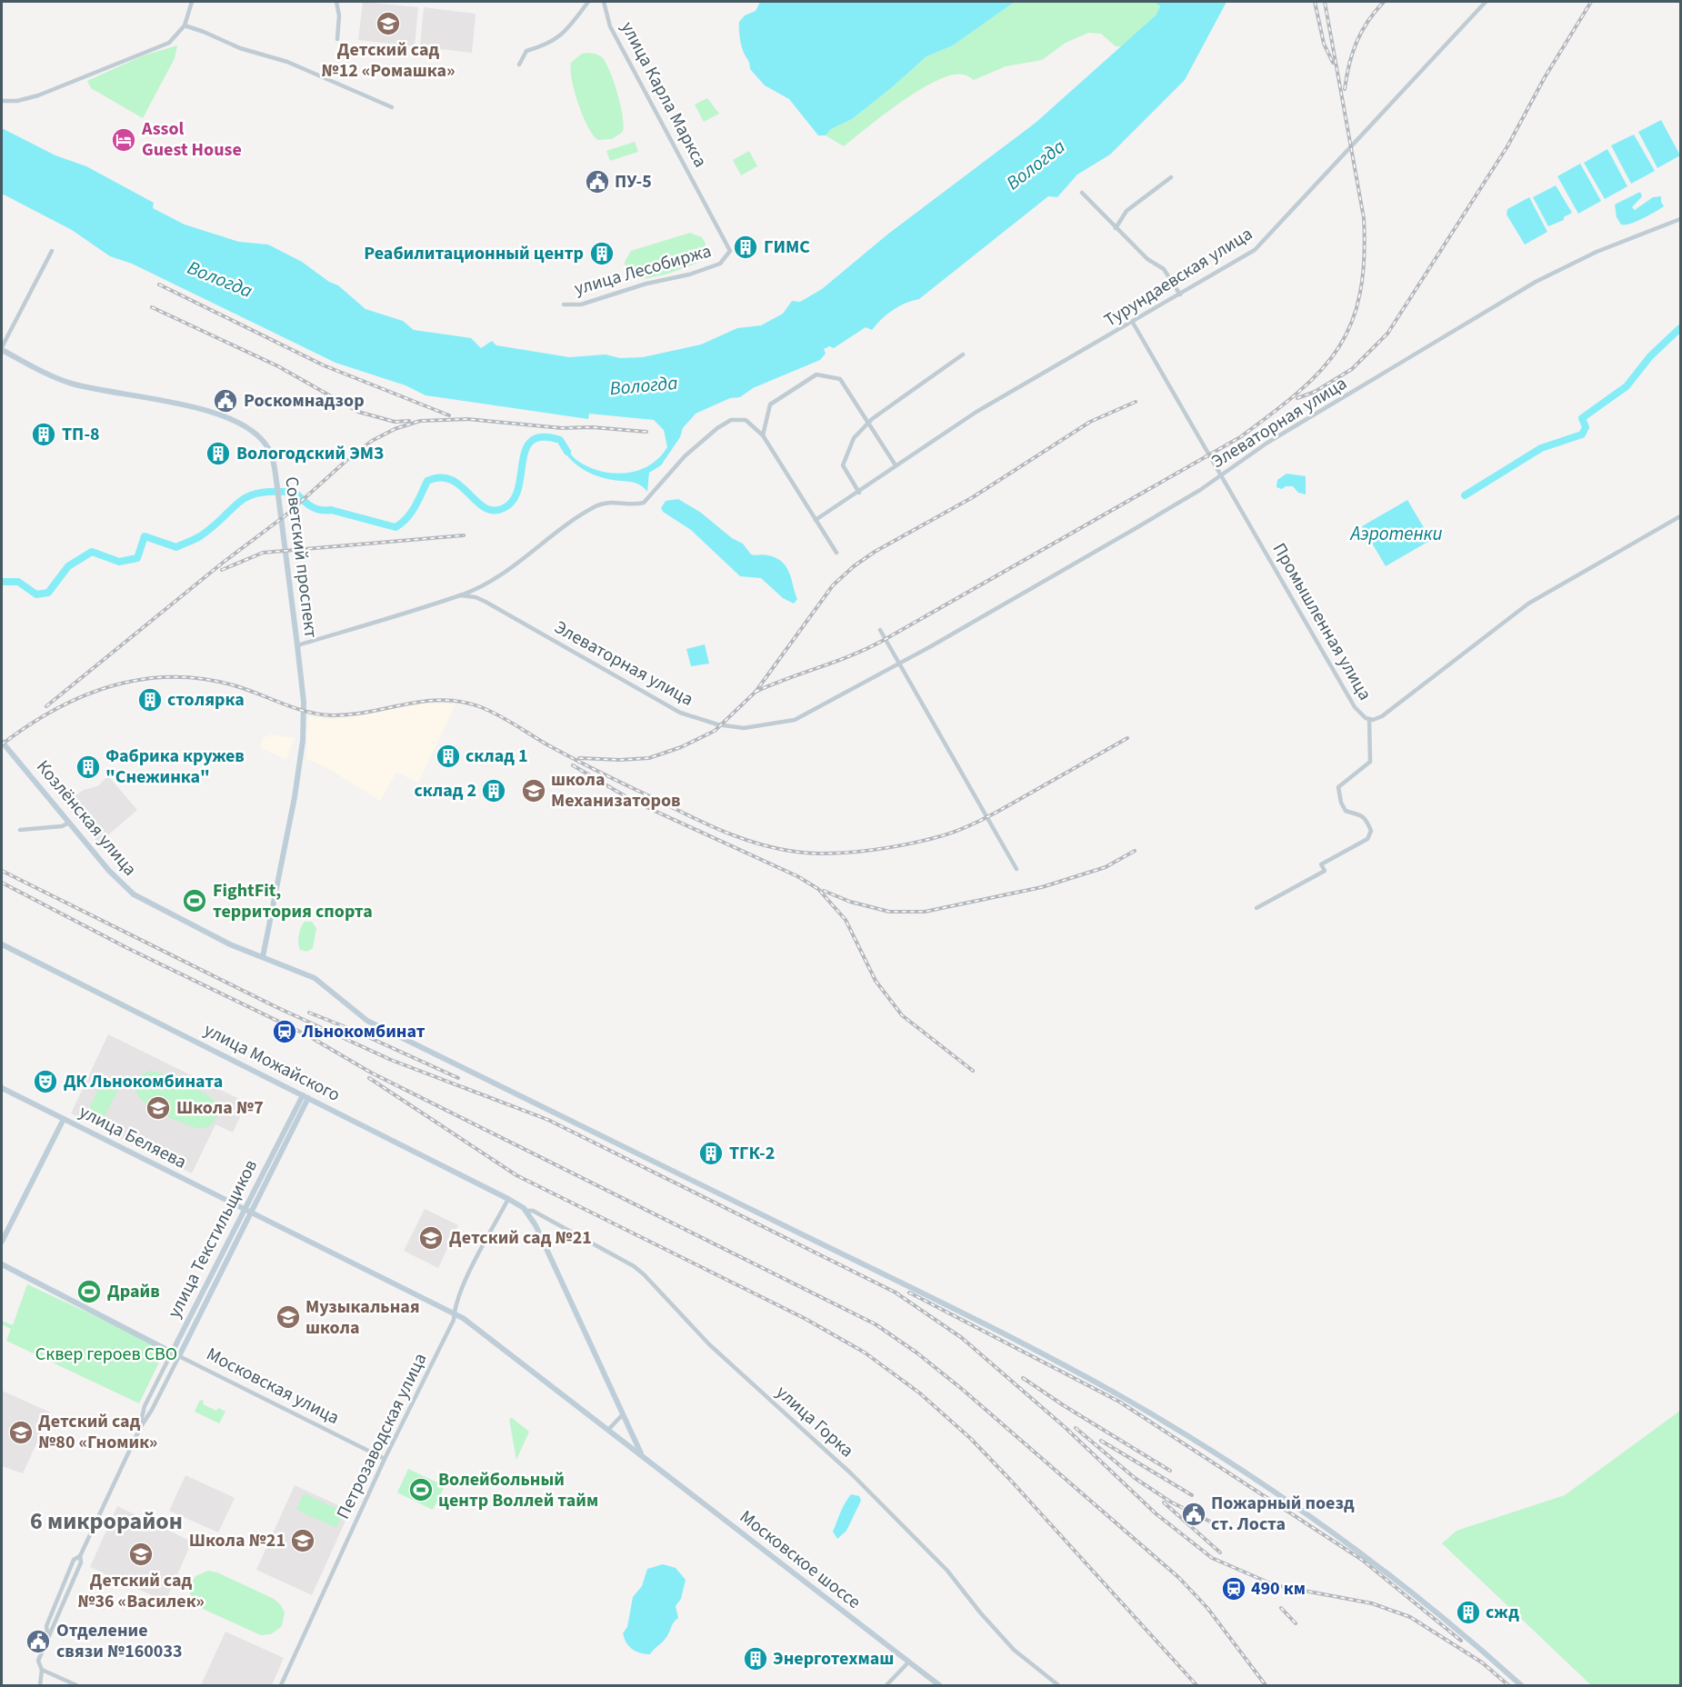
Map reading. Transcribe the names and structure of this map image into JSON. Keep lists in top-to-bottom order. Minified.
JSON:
{"streets":{"street":["улица Карла Маркса","улица Лесобиржа","Турундаевская улица","Элеваторная улица","Советский проспект","Промышленная улица","Козлёнская улица","улица Можайского","улица Беляева","улица Текстильщиков","Московская улица","улица Горка","Петрозаводская улица","Московское шоссе"]},"crossings":[["улица Карла Маркса","улица Лесобиржа"],["Турундаевская улица","Промышленная улица"],["Элеваторная улица","Промышленная улица"],["Советский проспект","Козлёнская улица"],["улица Можайского","улица Текстильщиков"],["улица Можайского","улица Горка"],["улица Можайского","Петрозаводская улица"],["улица Можайского","Московское шоссе"],["улица Беляева","улица Текстильщиков"],["улица Беляева","Петрозаводская улица"],["улица Беляева","Московское шоссе"],["улица Текстильщиков","Московская улица"],["Московская улица","Петрозаводская улица"],["улица Горка","Московское шоссе"],["Петрозаводская улица","Московское шоссе"]],"districts":["6 микрорайон"],"water":["Вологда","Аэротенки"],"parks":["Сквер героев СВО"],"places":{"school or university":["Детский сад №12 «Ромашка»","школа Механизаторов","Школа №7","Детский сад №21","Музыкальная школа","Детский сад №80 «Гномик»","Школа №21","Детский сад №36 «Василек»"],"hotel":["Assol Guest House"],"public building":["ПУ-5","Роскомнадзор","Пожарный поезд ст. Лоста","Отделение связи №160033"],"building":["ГИМС","Реабилитационный центр","ТП-8","Вологодский ЭМЗ","столярка","склад 1","Фабрика кружев \"Снежинка\"","склад 2","ТГК-2","сжд","Энерготехмаш"],"sports":["FightFit, территория спорта","Драйв","Волейбольный центр Воллей тайм"],"station":["Льнокомбинат","490 км"],"theatre":["ДК Льнокомбината"]}}
